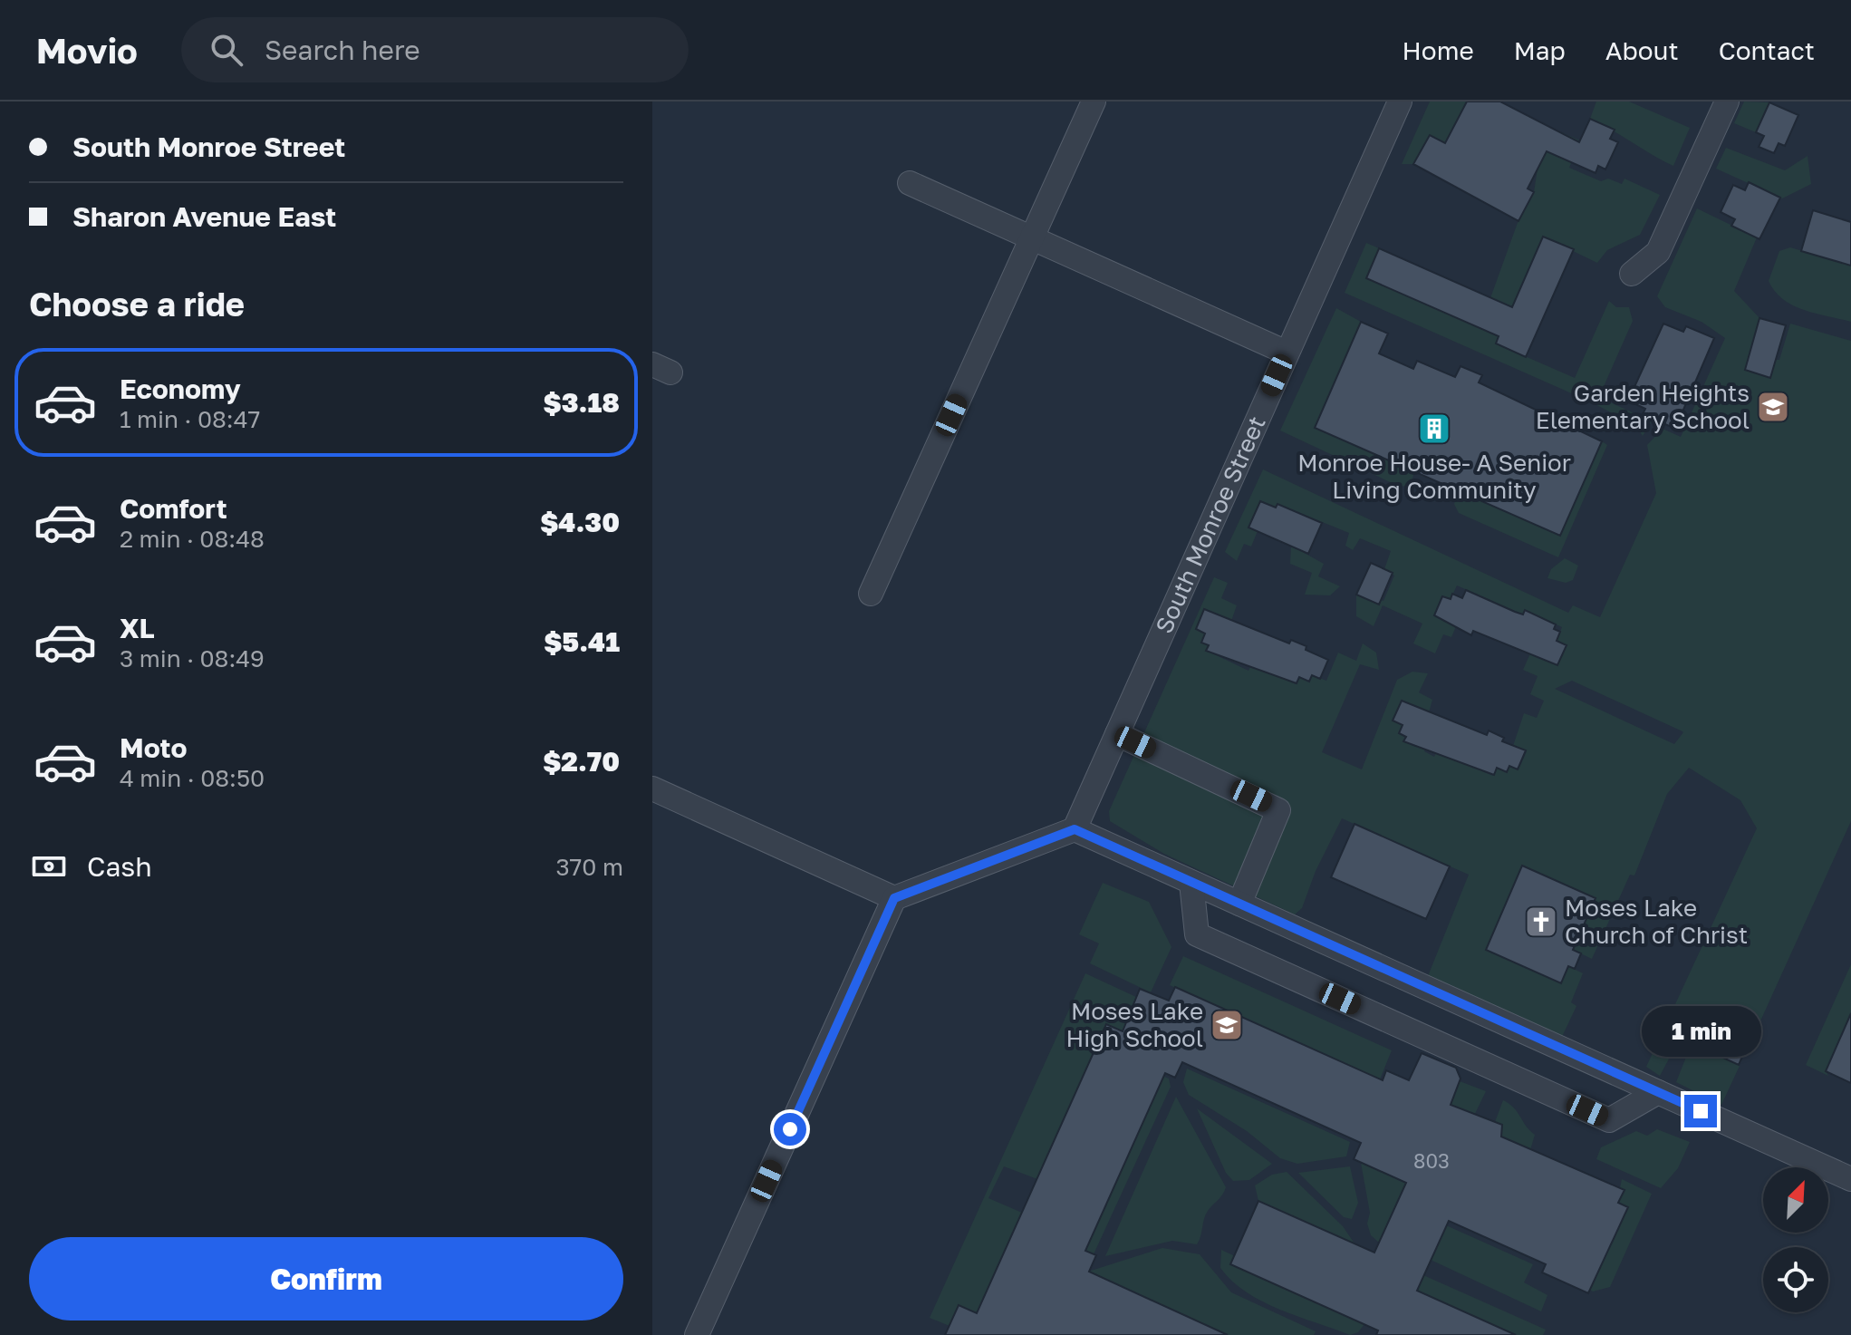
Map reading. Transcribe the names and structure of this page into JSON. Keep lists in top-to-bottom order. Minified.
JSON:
{"streets":{"street":["South Monroe Street"]},"places":{"school or university":["Garden Heights Elementary School","Moses Lake High School"],"building":["Monroe House- A Senior Living Community"],"church":["Moses Lake Church of Christ"]},"house_numbers":["803"],"north":"top right","page":{"header":"Movio","search":"Search here","nav":["Home","Map","About","Contact"],"banner":["South Monroe Street","Sharon Avenue East"],"heading":"Choose a ride","list":[{"name":"Economy","note":"1 min · 08:47","value":"$3.18"},{"name":"Comfort","note":"2 min · 08:48","value":"$4.30"},{"name":"XL","note":"3 min · 08:49","value":"$5.41"},{"name":"Moto","note":"4 min · 08:50","value":"$2.70"}],"pay":["Cash","370 m"],"bubble":"1 min","buttons":"Confirm"}}
